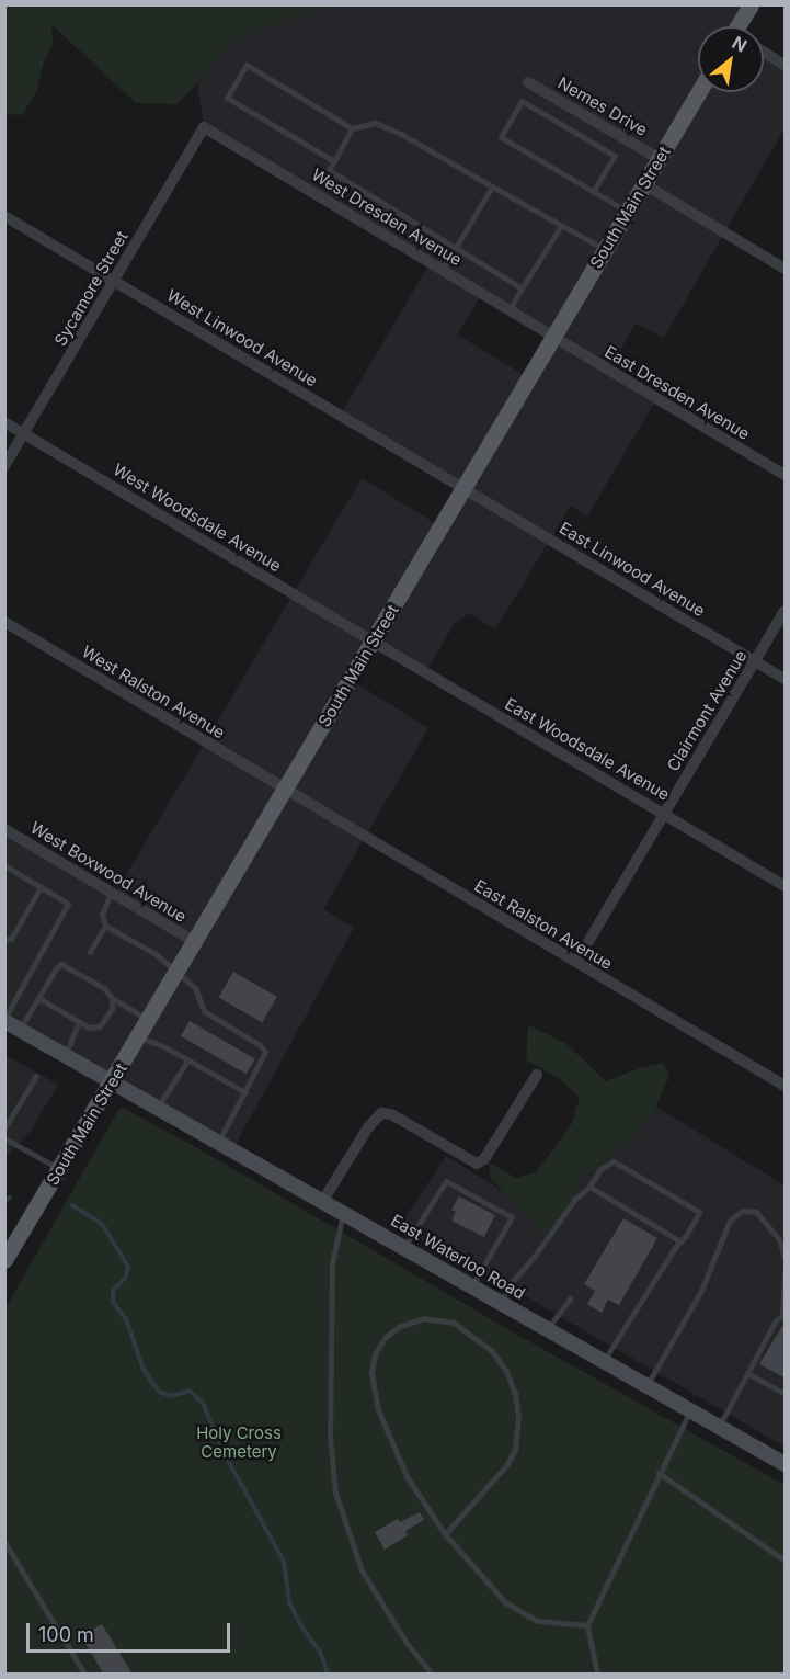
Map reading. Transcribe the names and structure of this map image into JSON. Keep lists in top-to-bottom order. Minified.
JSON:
{"streets":{"main road":["South Main Street","East Waterloo Road"],"street":["Nemes Drive","West Dresden Avenue","Sycamore Street","West Linwood Avenue","East Dresden Avenue","West Woodsdale Avenue","East Linwood Avenue","West Ralston Avenue","Clairmont Avenue","East Woodsdale Avenue","West Boxwood Avenue","East Ralston Avenue"]},"crossings":[["Nemes Drive","South Main Street"],["South Main Street","West Dresden Avenue"],["South Main Street","West Linwood Avenue"],["South Main Street","East Dresden Avenue"],["South Main Street","West Woodsdale Avenue"],["South Main Street","East Linwood Avenue"],["South Main Street","West Ralston Avenue"],["South Main Street","East Woodsdale Avenue"],["South Main Street","West Boxwood Avenue"],["South Main Street","East Ralston Avenue"],["South Main Street","East Waterloo Road"],["West Dresden Avenue","Sycamore Street"],["West Dresden Avenue","East Dresden Avenue"],["Sycamore Street","West Linwood Avenue"],["Sycamore Street","West Woodsdale Avenue"],["West Linwood Avenue","East Linwood Avenue"],["West Woodsdale Avenue","East Woodsdale Avenue"],["East Linwood Avenue","Clairmont Avenue"],["West Ralston Avenue","East Ralston Avenue"],["Clairmont Avenue","East Woodsdale Avenue"],["Clairmont Avenue","East Ralston Avenue"]],"parks":["Holy Cross Cemetery"],"scale_bar":"100 m","north":"top right"}
